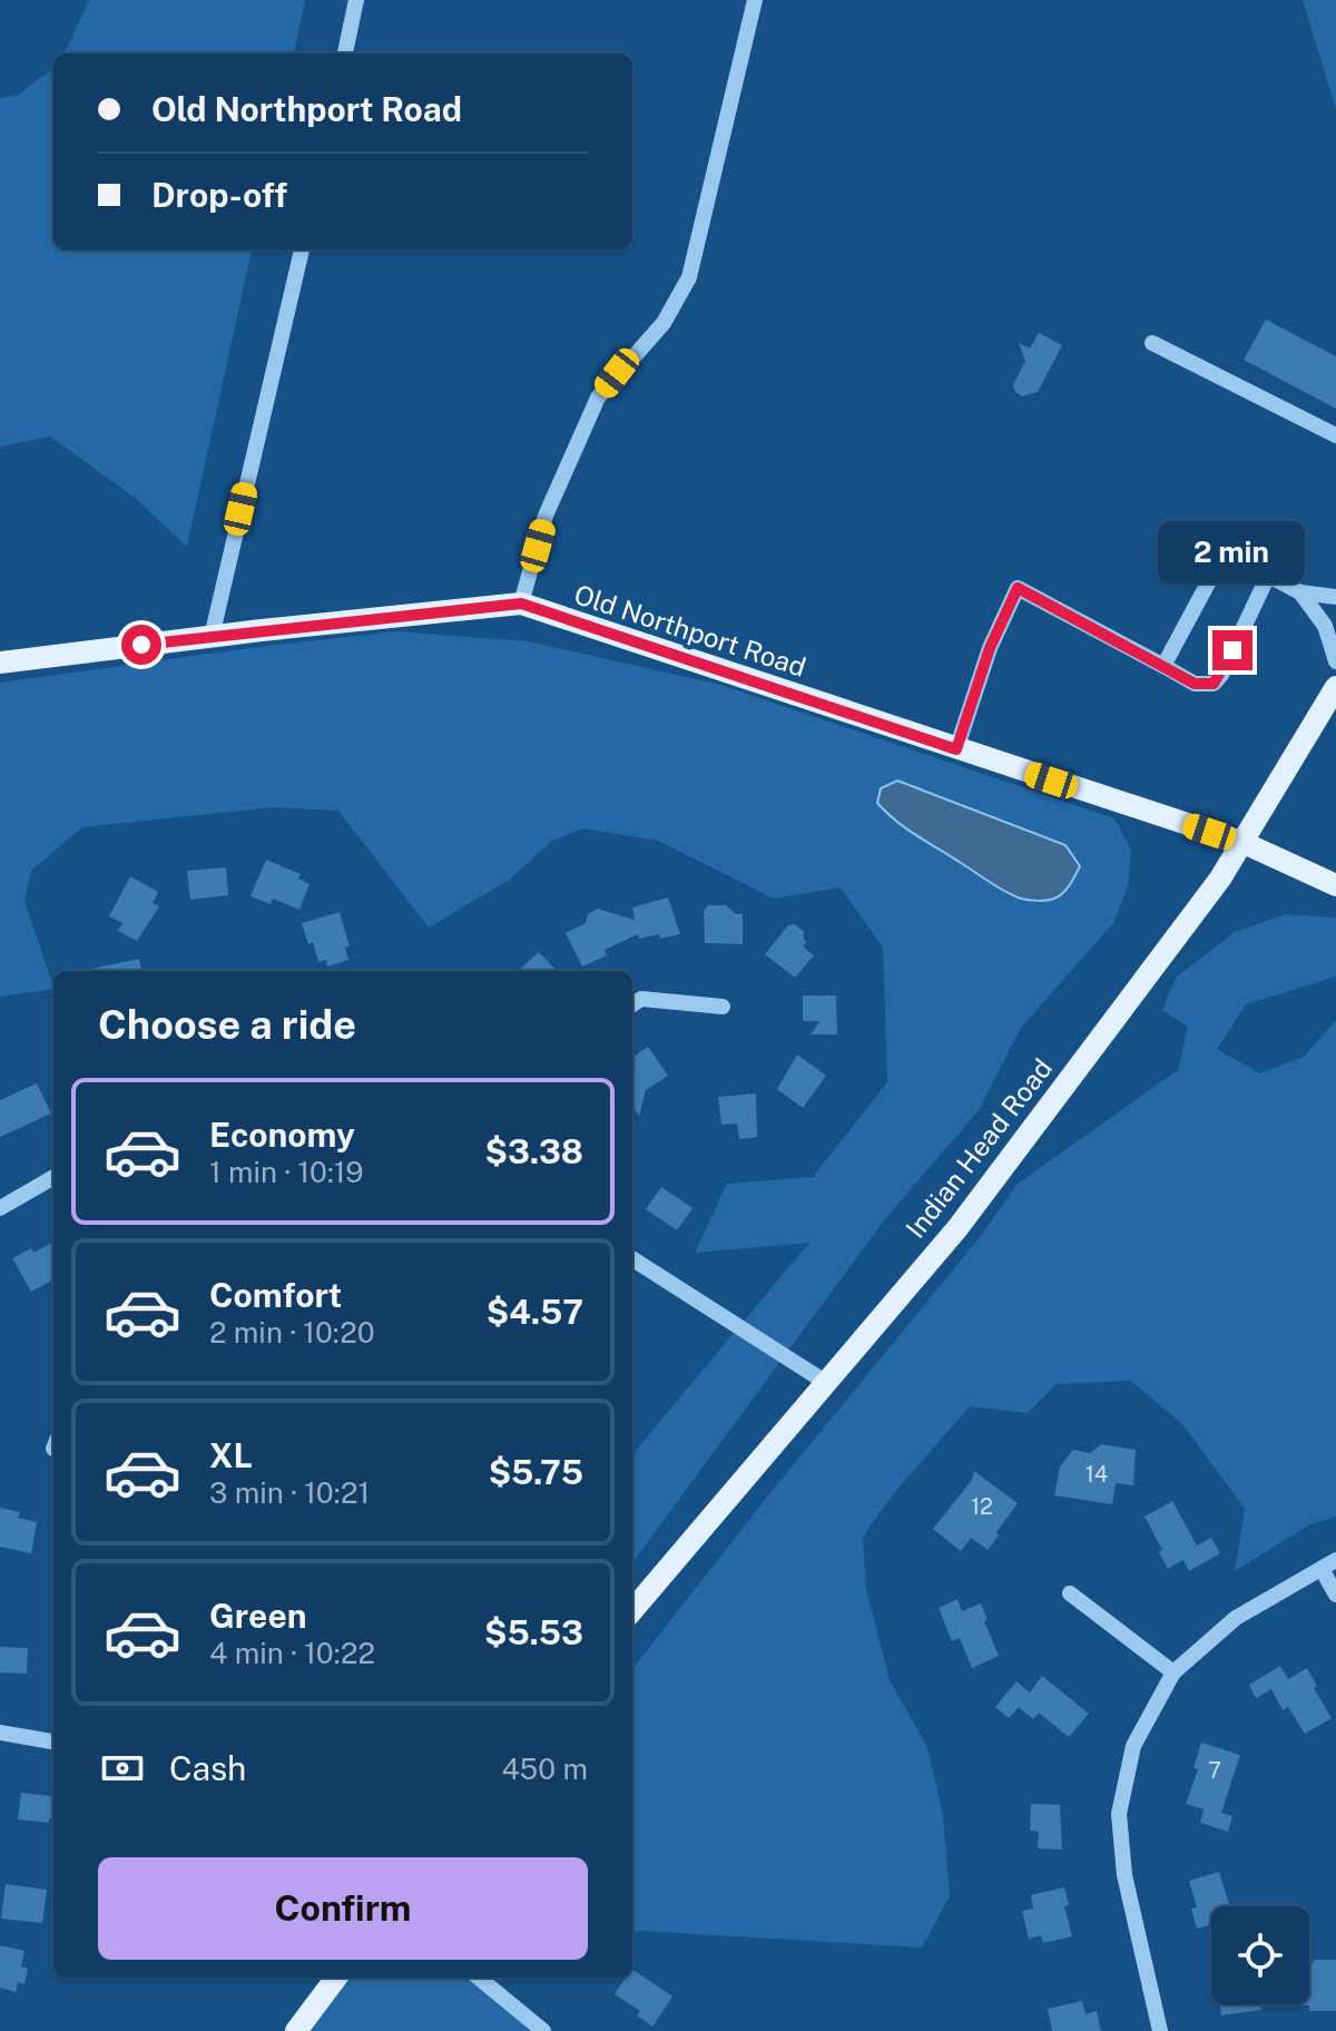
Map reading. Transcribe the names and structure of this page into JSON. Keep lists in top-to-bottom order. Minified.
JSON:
{"streets":{"main road":["Old Northport Road","Indian Head Road"]},"crossings":[["Old Northport Road","Indian Head Road"]],"house_numbers":["14","12","7"],"page":{"banner":["Old Northport Road","Drop-off"],"bubble":"2 min","heading":"Choose a ride","list":[{"name":"Economy","note":"1 min · 10:19","value":"$3.38"},{"name":"Comfort","note":"2 min · 10:20","value":"$4.57"},{"name":"XL","note":"3 min · 10:21","value":"$5.75"},{"name":"Green","note":"4 min · 10:22","value":"$5.53"}],"pay":["Cash","450 m"],"buttons":"Confirm"}}
